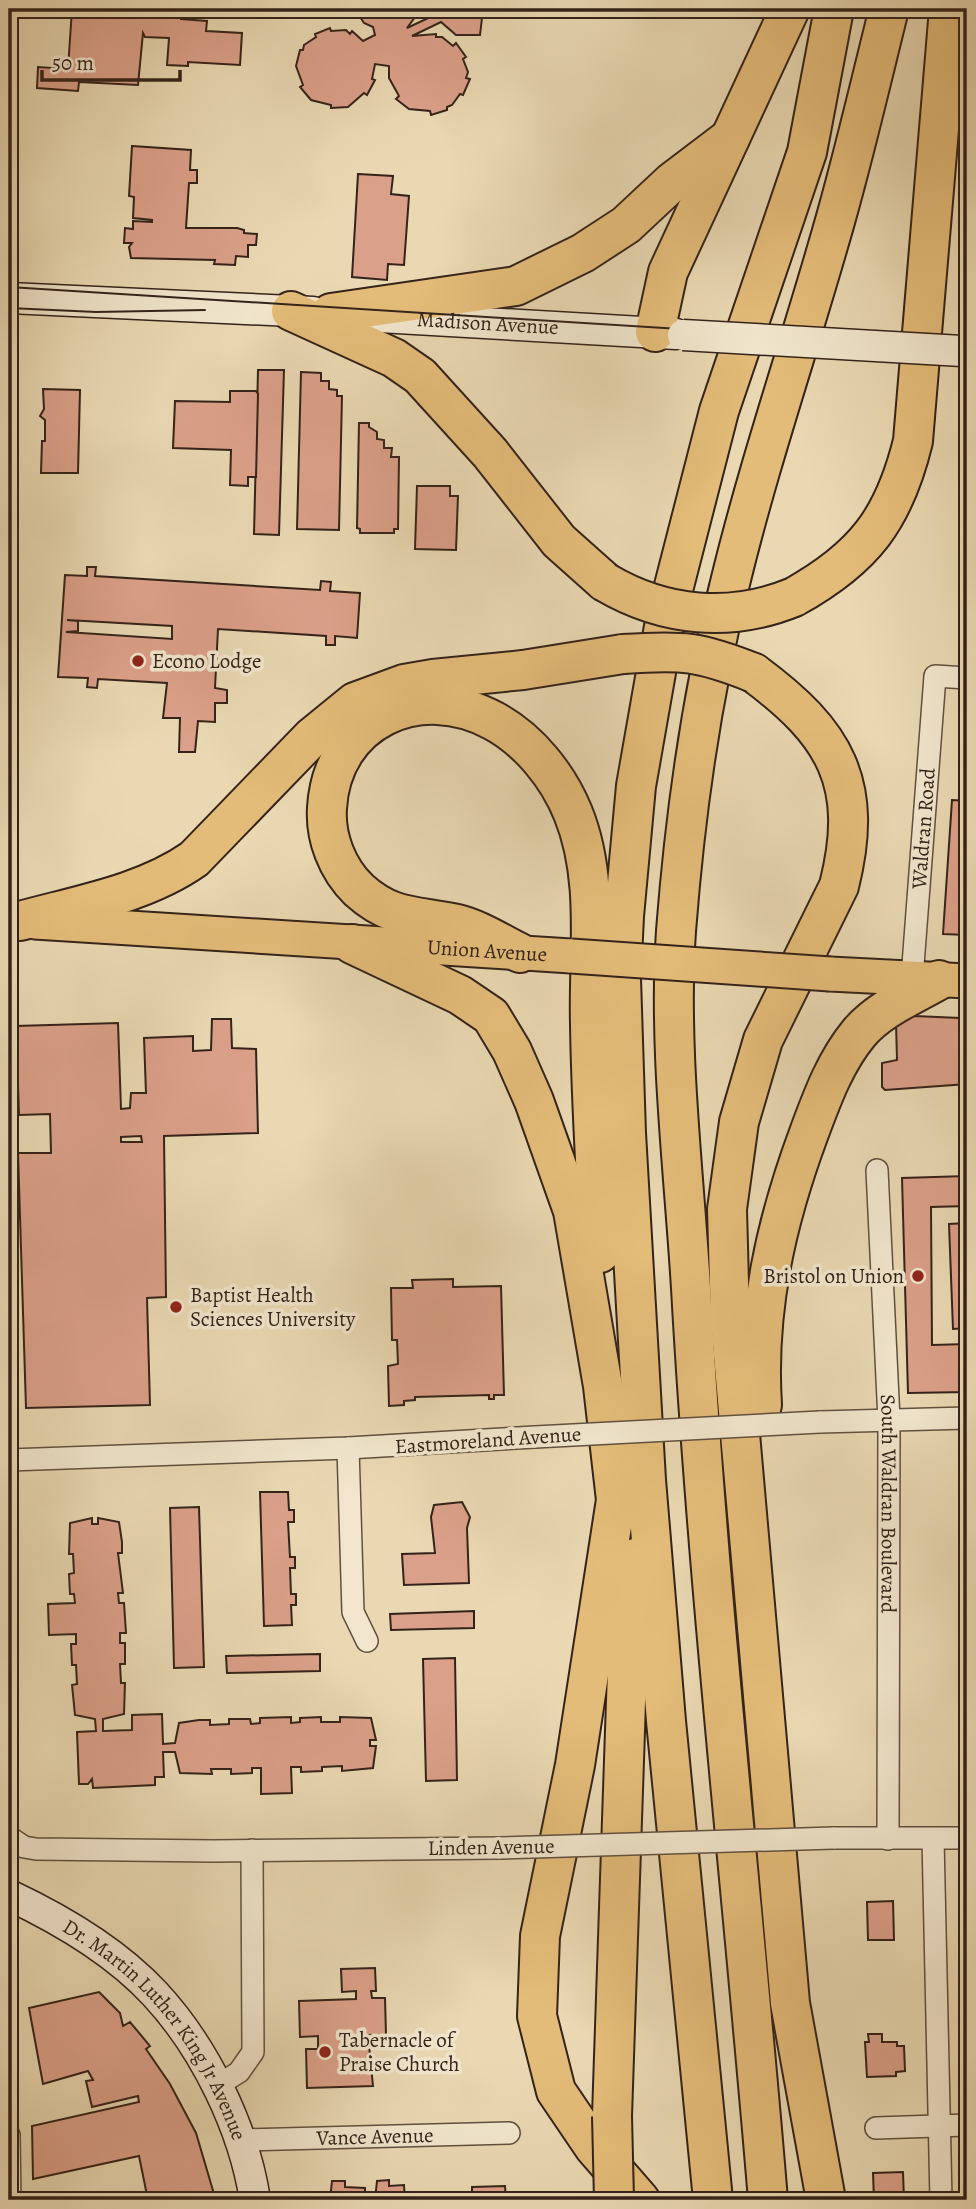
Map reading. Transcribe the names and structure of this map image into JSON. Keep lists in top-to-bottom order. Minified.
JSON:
{"streets":{"main road":["Union Avenue"],"street":["Madison Avenue","Waldran Road","Eastmoreland Avenue","South Waldran Boulevard","Linden Avenue","Dr. Martin Luther King Jr Avenue","Vance Avenue"]},"crossings":[["Waldran Road","Union Avenue"],["Eastmoreland Avenue","South Waldran Boulevard"],["South Waldran Boulevard","Linden Avenue"],["Dr. Martin Luther King Jr Avenue","Vance Avenue"]],"places":["Econo Lodge","Bristol on Union","Baptist Health Sciences University","Tabernacle of Praise Church"],"scale_bar":"50 m"}
